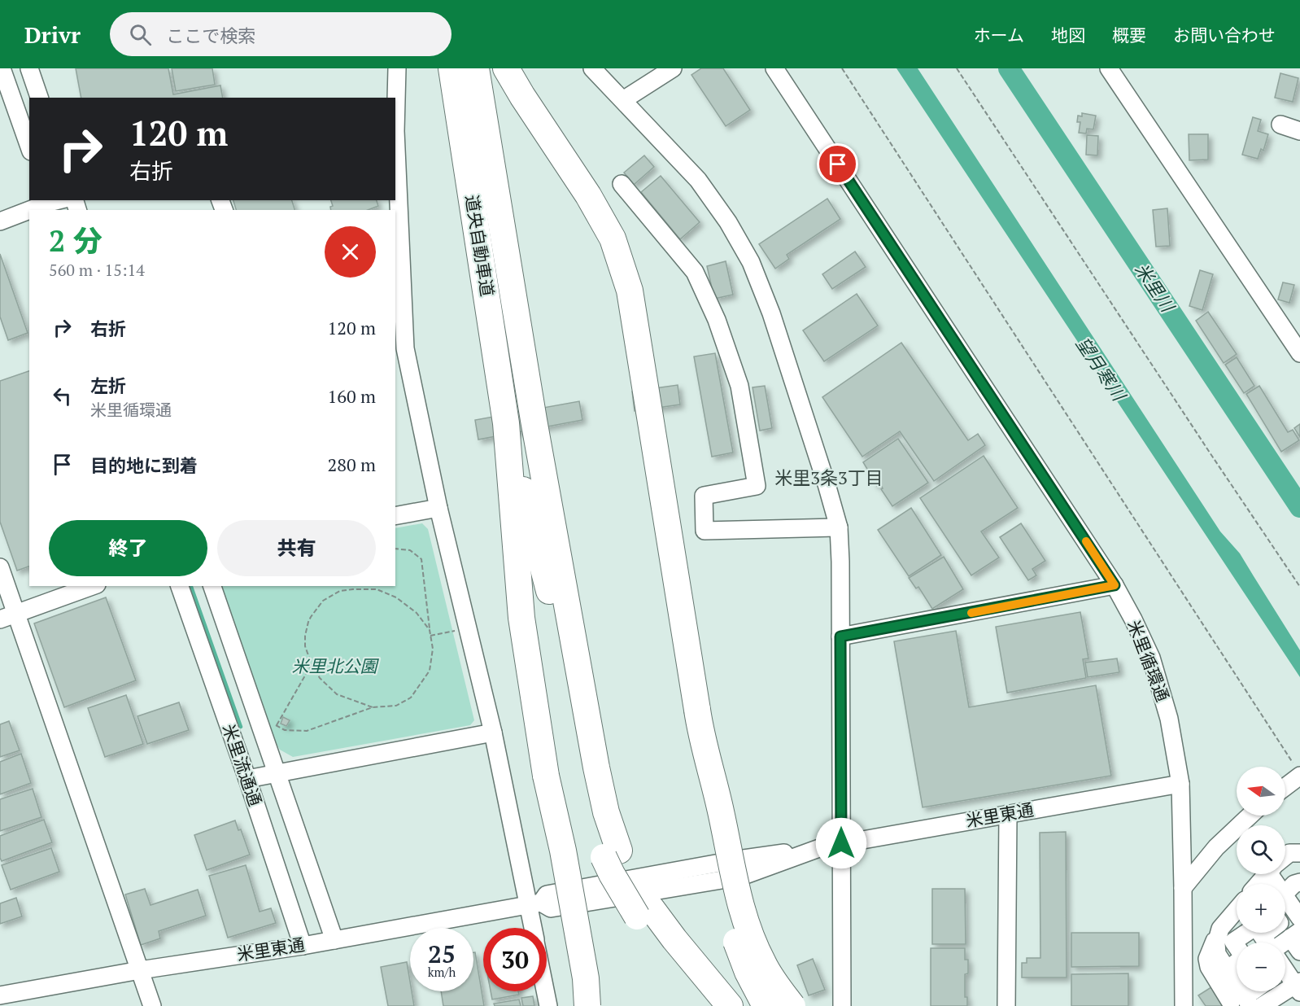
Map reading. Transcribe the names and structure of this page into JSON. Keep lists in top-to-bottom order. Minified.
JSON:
{"streets":{"highway":["道央自動車道"],"street":["米里循環通","米里流通通","米里東通"]},"crossings":[["米里循環通","米里東通"],["米里流通通","米里東通"]],"districts":["米里3条3丁目"],"water":["米里川","望月寒川"],"parks":["米里北公園"],"north":"left","page":{"header":"Drivr","search":"ここで検索","nav":["ホーム","地図","概要","お問い合わせ"],"turn":["120 m","右折"],"heading":["2 分","560 m · 15:14"],"list":[{"name":"右折","value":"120 m"},{"name":"左折","note":"米里循環通","value":"160 m"},{"name":"目的地に到着","value":"280 m"}],"buttons":["終了","共有"],"map_buttons":["+","−"],"speed":"25 km/h","limit":"30"}}
